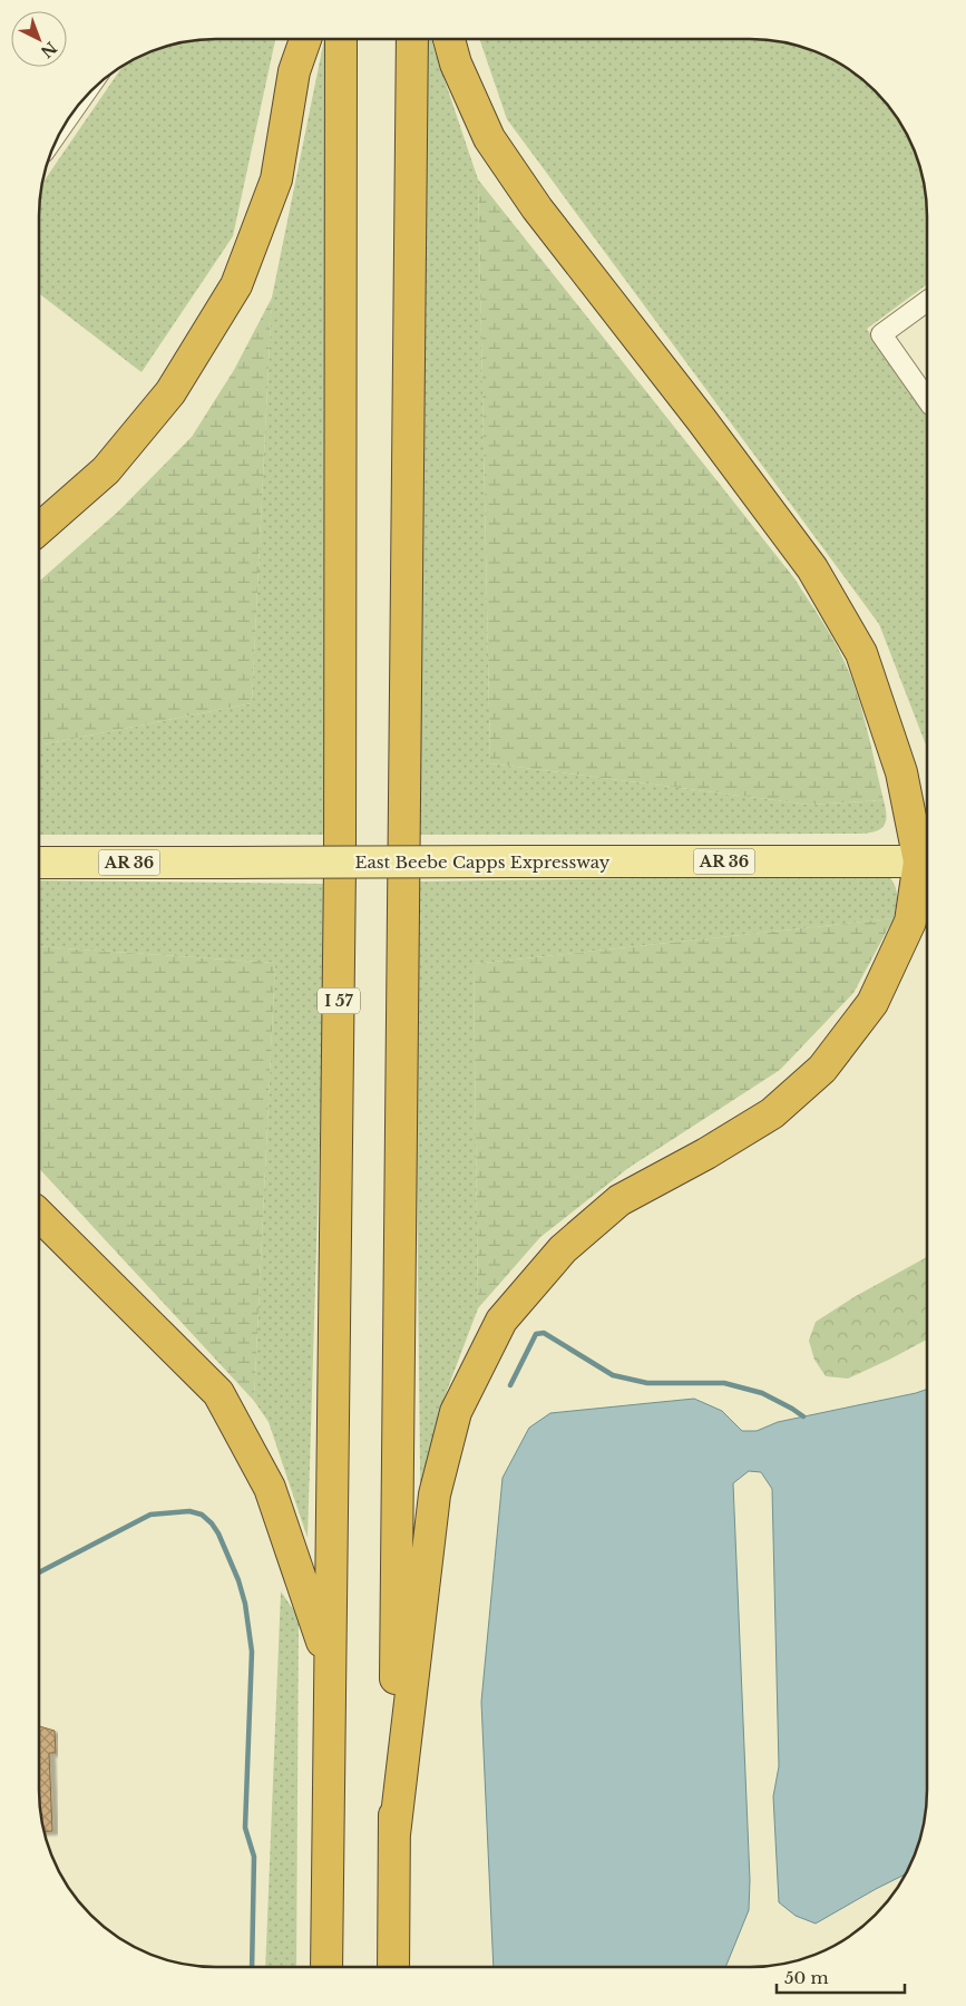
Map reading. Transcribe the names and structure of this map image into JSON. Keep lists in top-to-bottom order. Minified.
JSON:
{"streets":{"highway":["I 57"],"main road":["East Beebe Capps Expressway","AR 36"]},"scale_bar":"50 m","north":"bottom right"}
